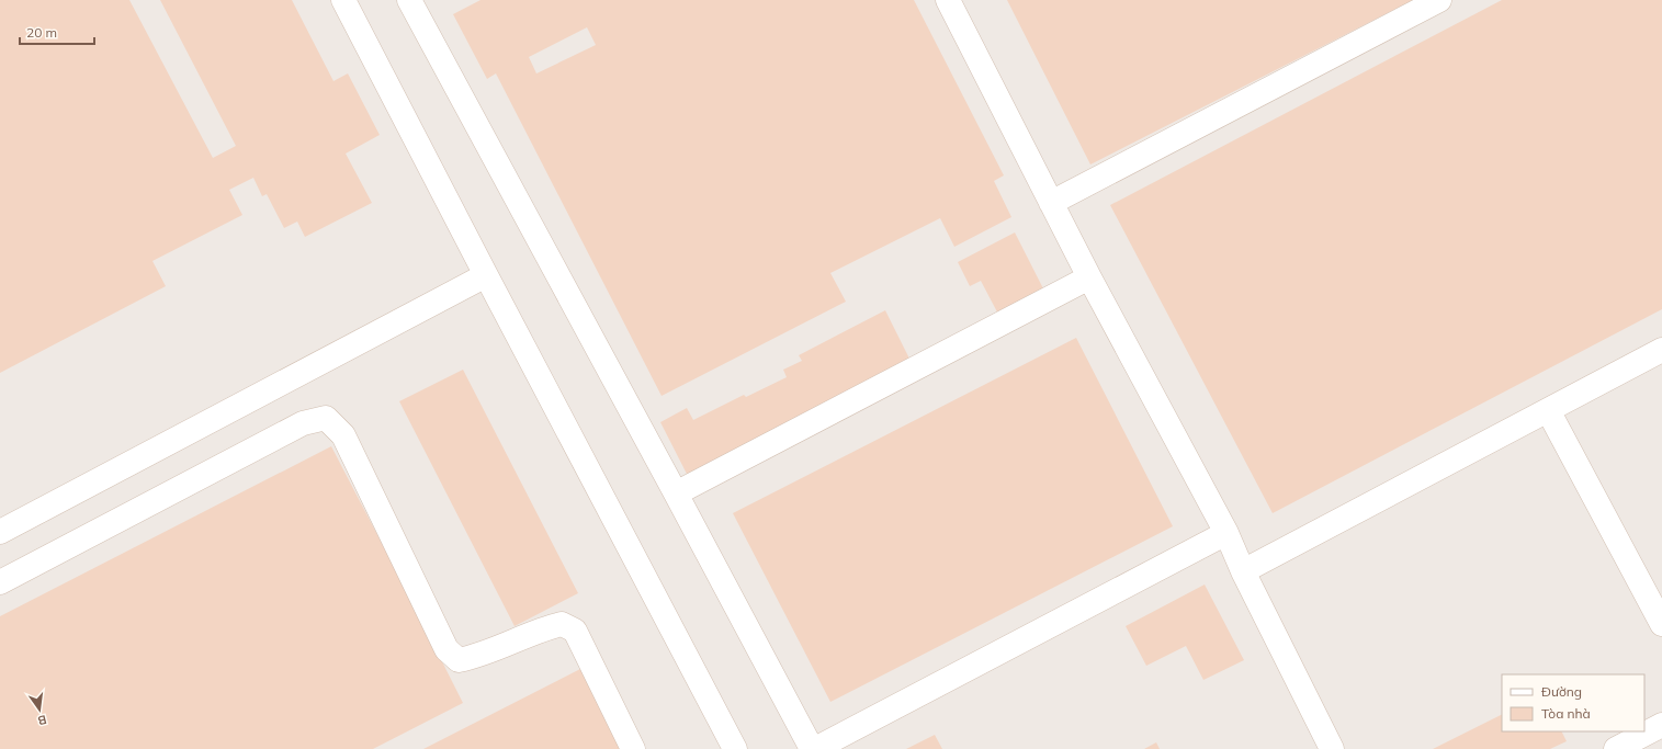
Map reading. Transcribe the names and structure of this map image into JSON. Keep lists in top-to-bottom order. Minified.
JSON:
{"legend":["Đường","Tòa nhà"],"scale_bar":"20 m","north":"bottom"}
